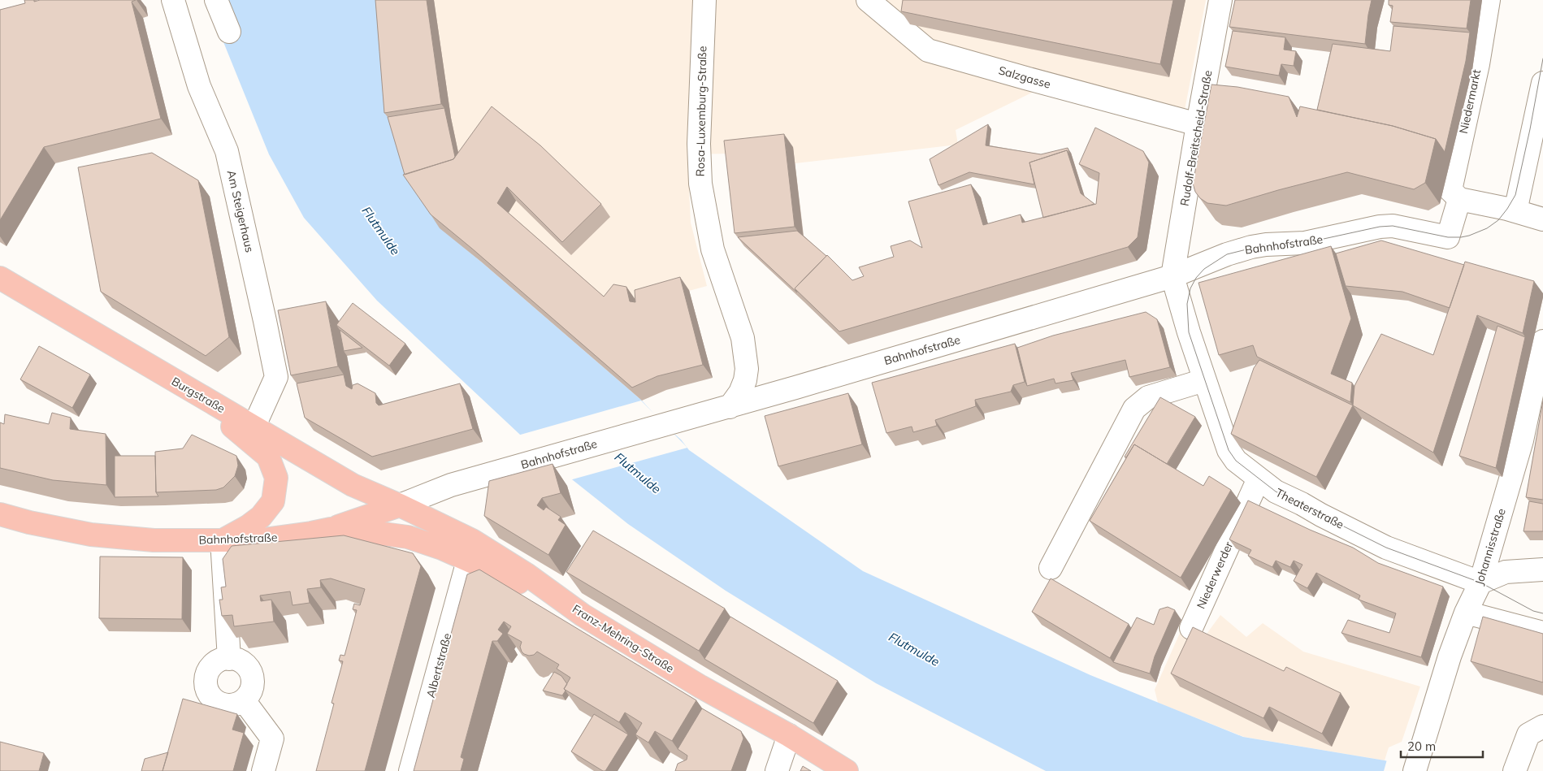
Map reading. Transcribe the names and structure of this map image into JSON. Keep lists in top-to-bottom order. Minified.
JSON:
{"streets":{"main road":["Bahnhofstraße","Burgstraße","Franz-Mehring-Straße"],"street":["Salzgasse","Niedermarkt","Rosa-Luxemburg-Straße","Rudolf-Breitscheid-Straße","Am Steigerhaus","Theaterstraße","Johannisstraße","Niederwerder","Albertstraße"]},"crossings":[["Salzgasse","Rudolf-Breitscheid-Straße"],["Niedermarkt","Bahnhofstraße"],["Rosa-Luxemburg-Straße","Bahnhofstraße"],["Rudolf-Breitscheid-Straße","Bahnhofstraße"],["Rudolf-Breitscheid-Straße","Theaterstraße"],["Am Steigerhaus","Burgstraße"],["Bahnhofstraße","Burgstraße"],["Bahnhofstraße","Theaterstraße"],["Bahnhofstraße","Franz-Mehring-Straße"],["Bahnhofstraße","Albertstraße"],["Burgstraße","Franz-Mehring-Straße"],["Theaterstraße","Johannisstraße"],["Theaterstraße","Niederwerder"]],"water":["Flutmulde"],"scale_bar":"20 m"}
